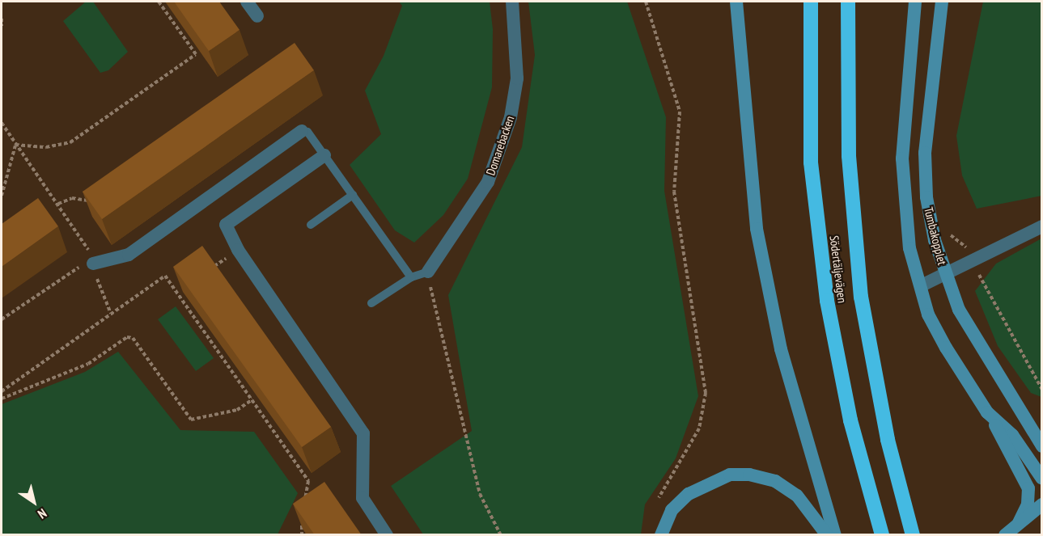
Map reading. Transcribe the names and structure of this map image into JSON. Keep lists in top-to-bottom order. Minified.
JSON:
{"streets":{"highway":["Södertäljevägen"],"main road":["Tumbakopplet"],"street":["Domarebacken"]},"north":"bottom right"}
